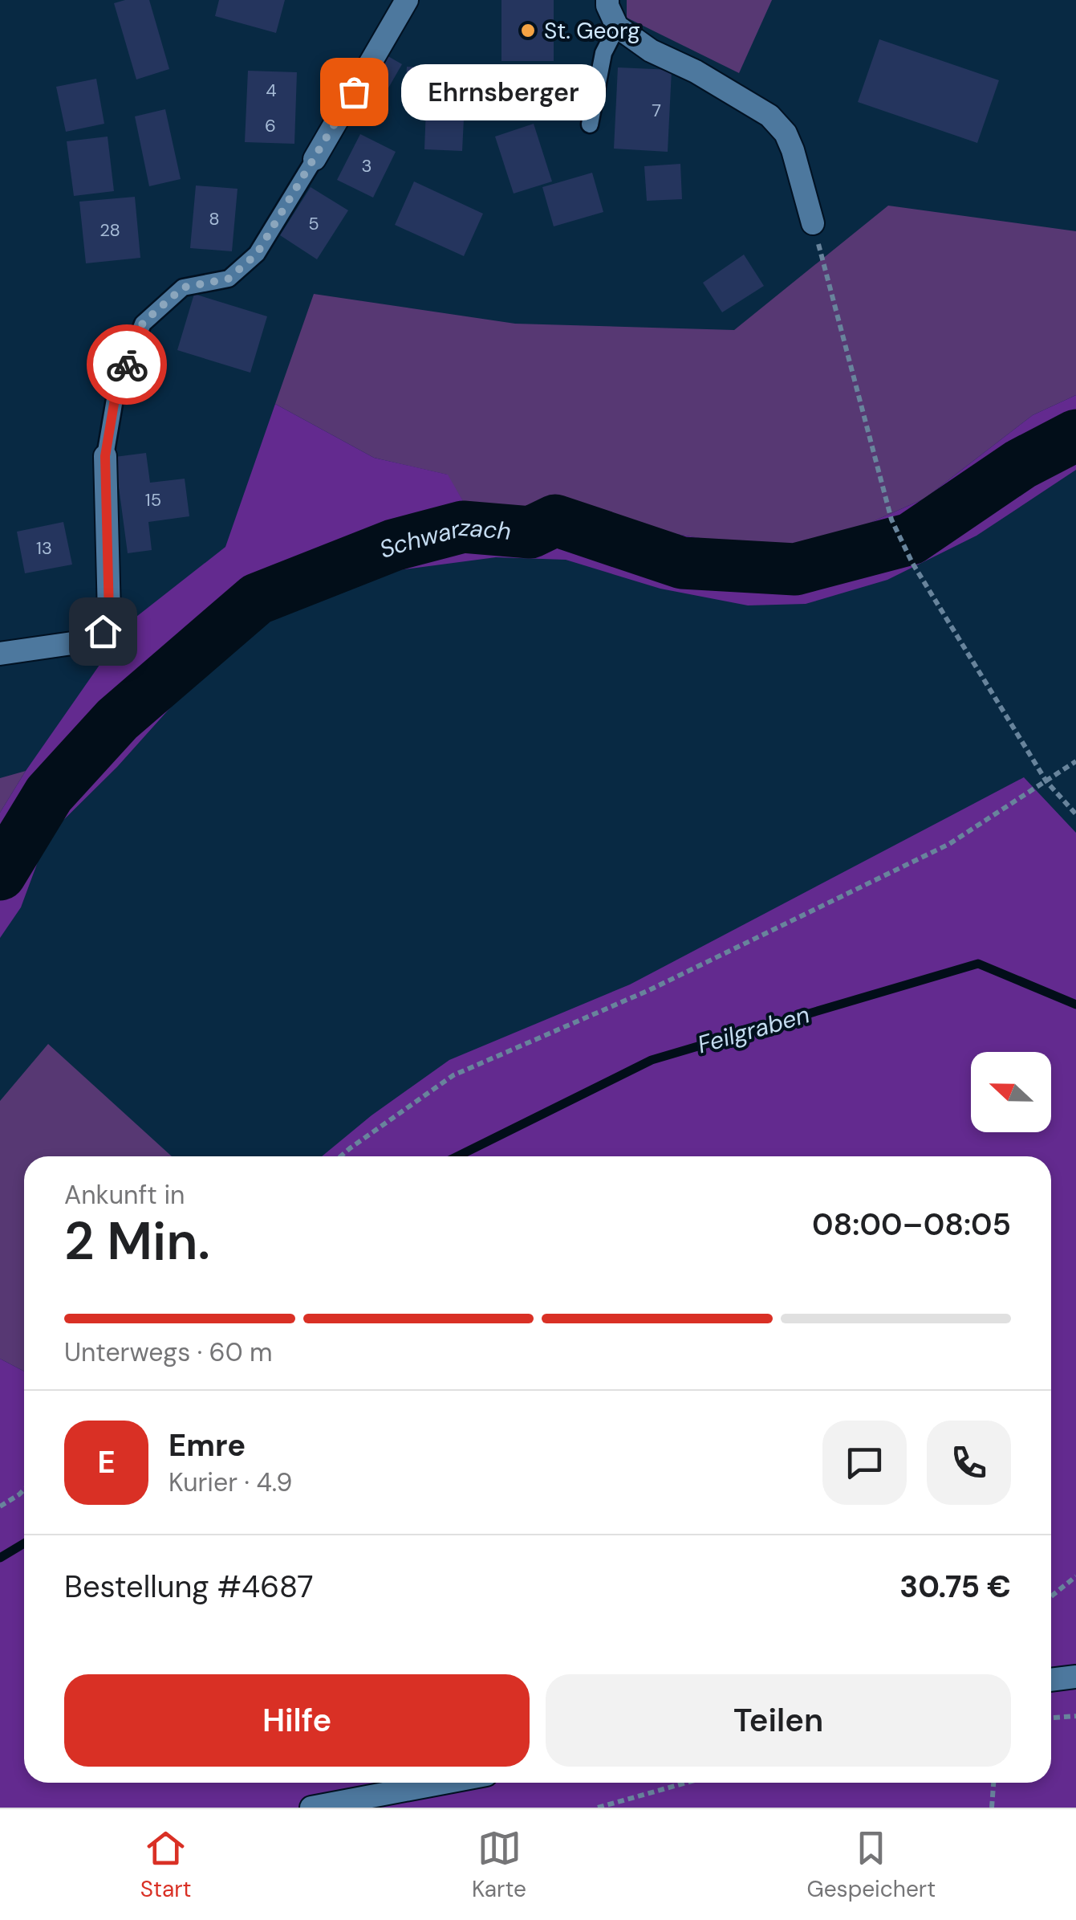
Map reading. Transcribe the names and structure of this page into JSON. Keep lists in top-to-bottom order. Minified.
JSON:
{"water":["Schwarzach","Feilgraben"],"places":["St. Georg","Ehrnsberger"],"house_numbers":["4","7","6","3","8","5","28","15","13"],"north":"left","page":{"bubble":"Ehrnsberger","heading":["2 Min.","Ankunft in","08:00–08:05"],"panel":["Emre","Kurier · 4.9","Bestellung #4687","30.75 €"],"bar":"Unterwegs · 60 m","round":"E","buttons":["Hilfe","Teilen"],"tabs":["Start","Karte","Gespeichert"]}}
